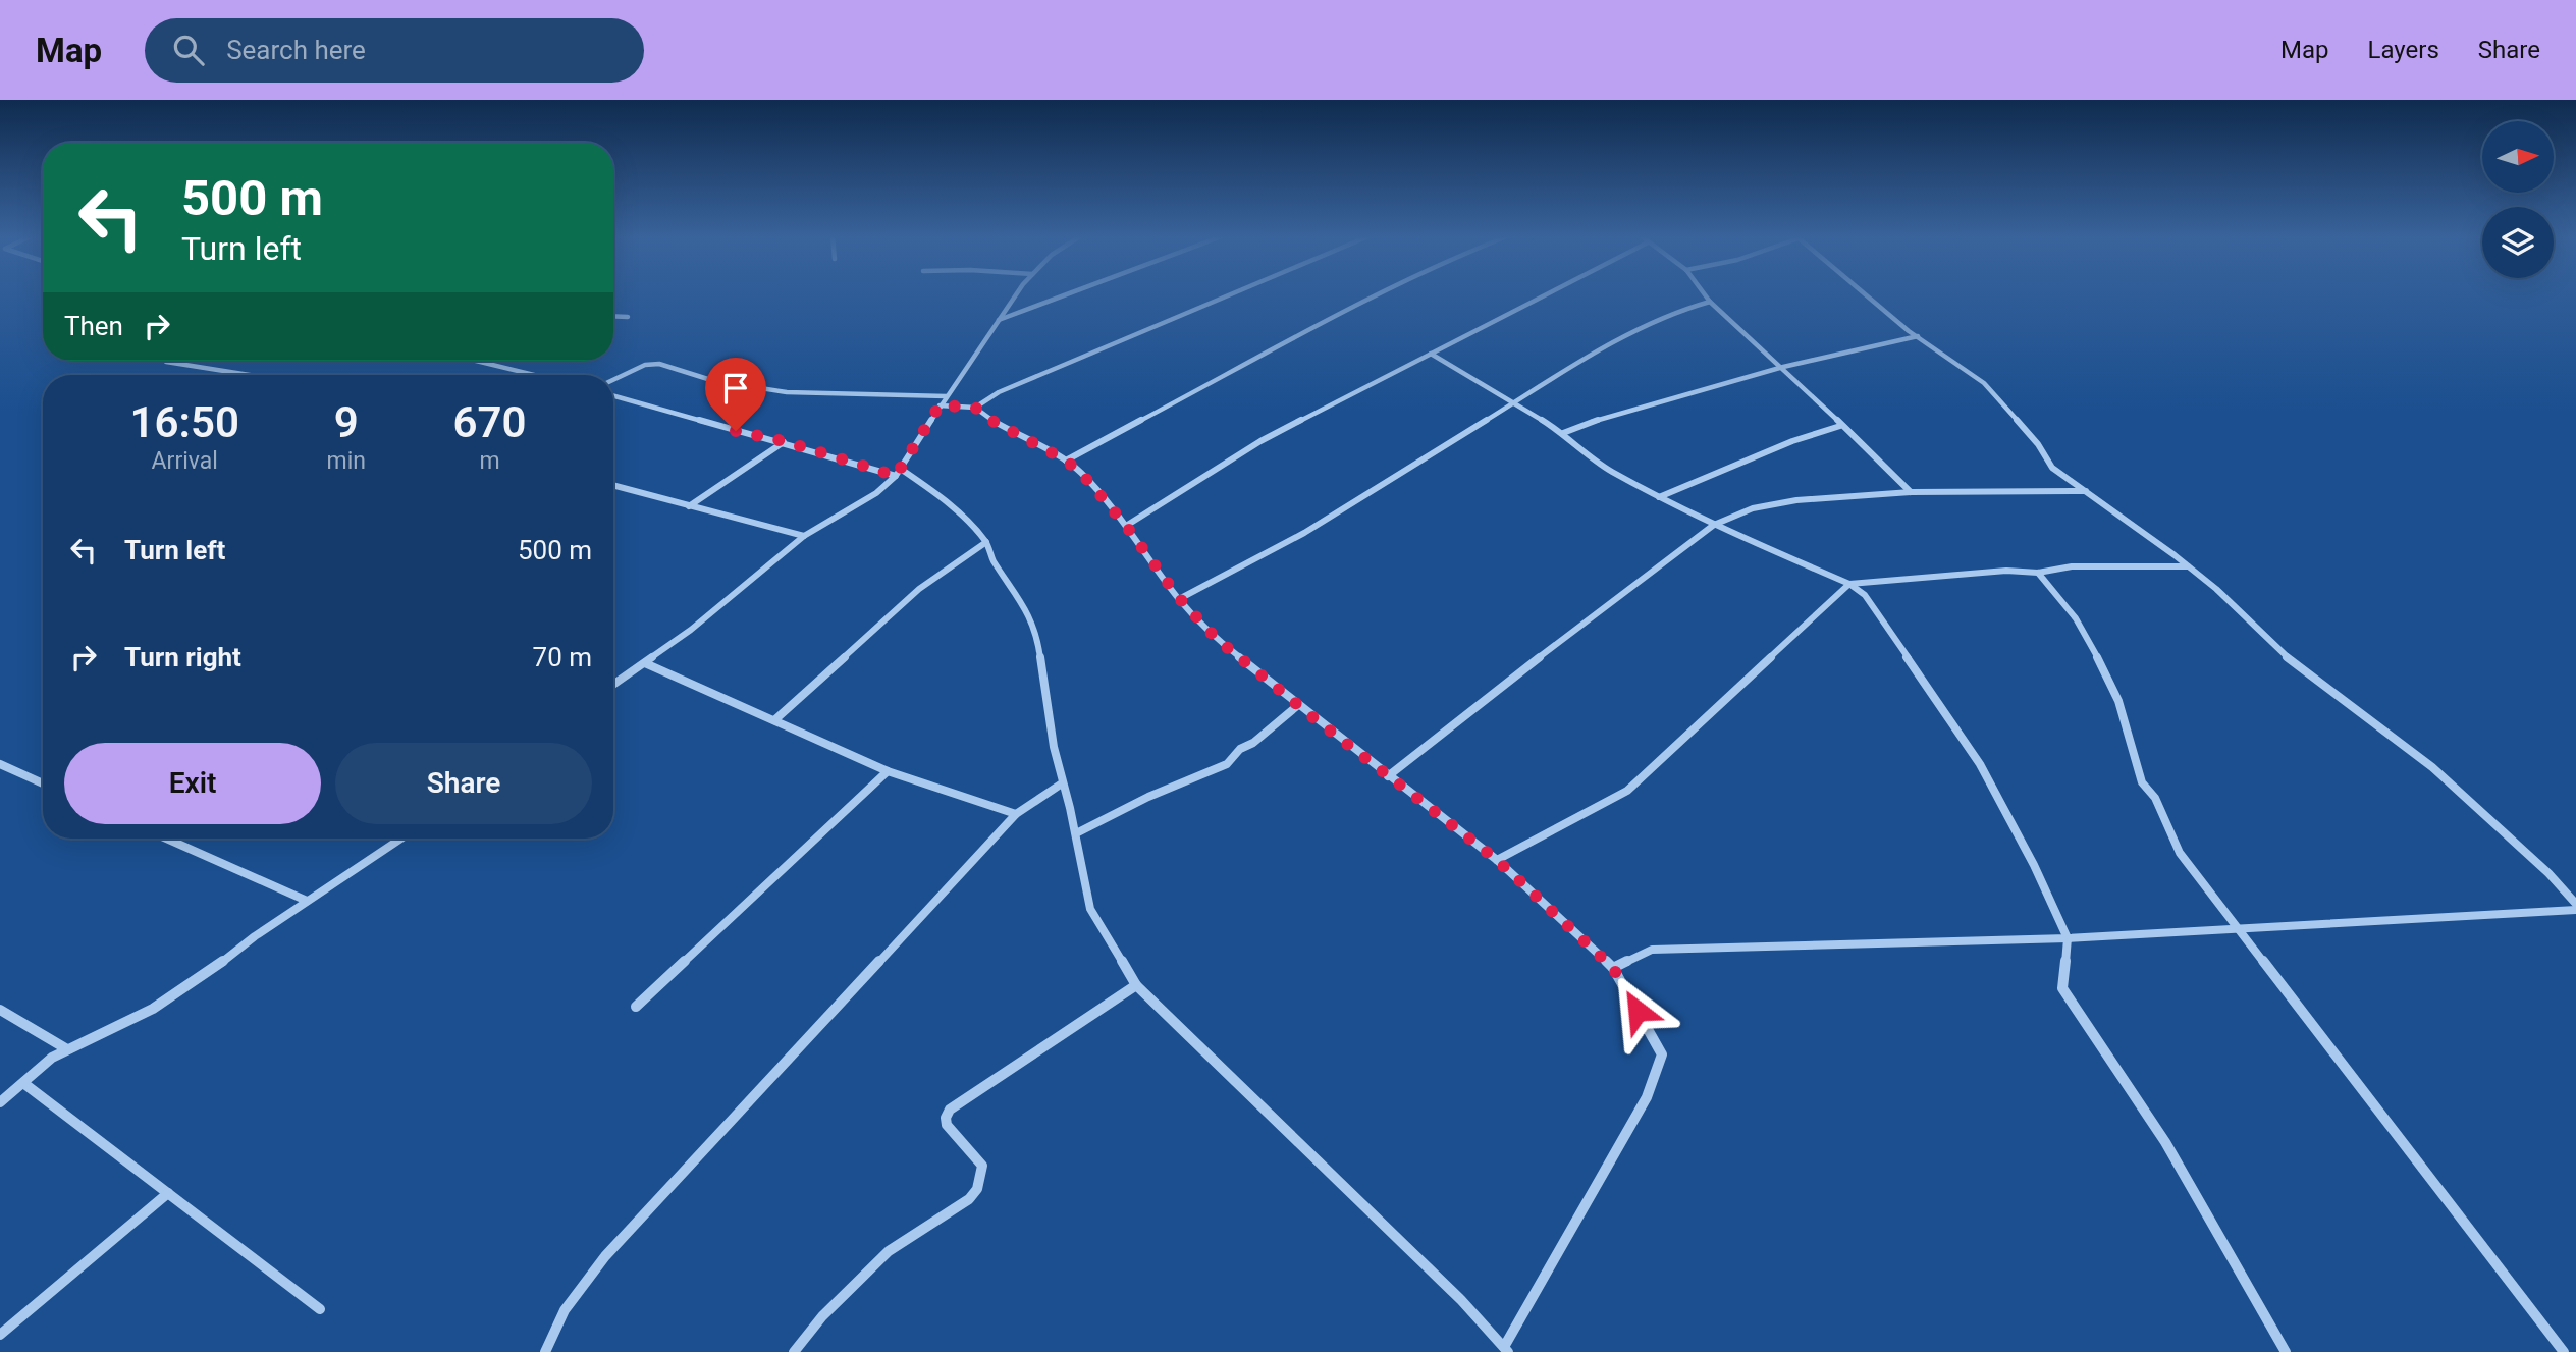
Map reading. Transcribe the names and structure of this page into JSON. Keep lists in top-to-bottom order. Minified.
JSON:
{"north":"right","page":{"header":"Map","search":"Search here","nav":["Map","Layers","Share"],"turn":["500 m","Turn left"],"then":"Then","eta":["16:50","Arrival","9","min","670","m"],"list":[{"name":"Turn left","value":"500 m"},{"name":"Turn right","value":"70 m"}],"buttons":["Exit","Share"]}}
